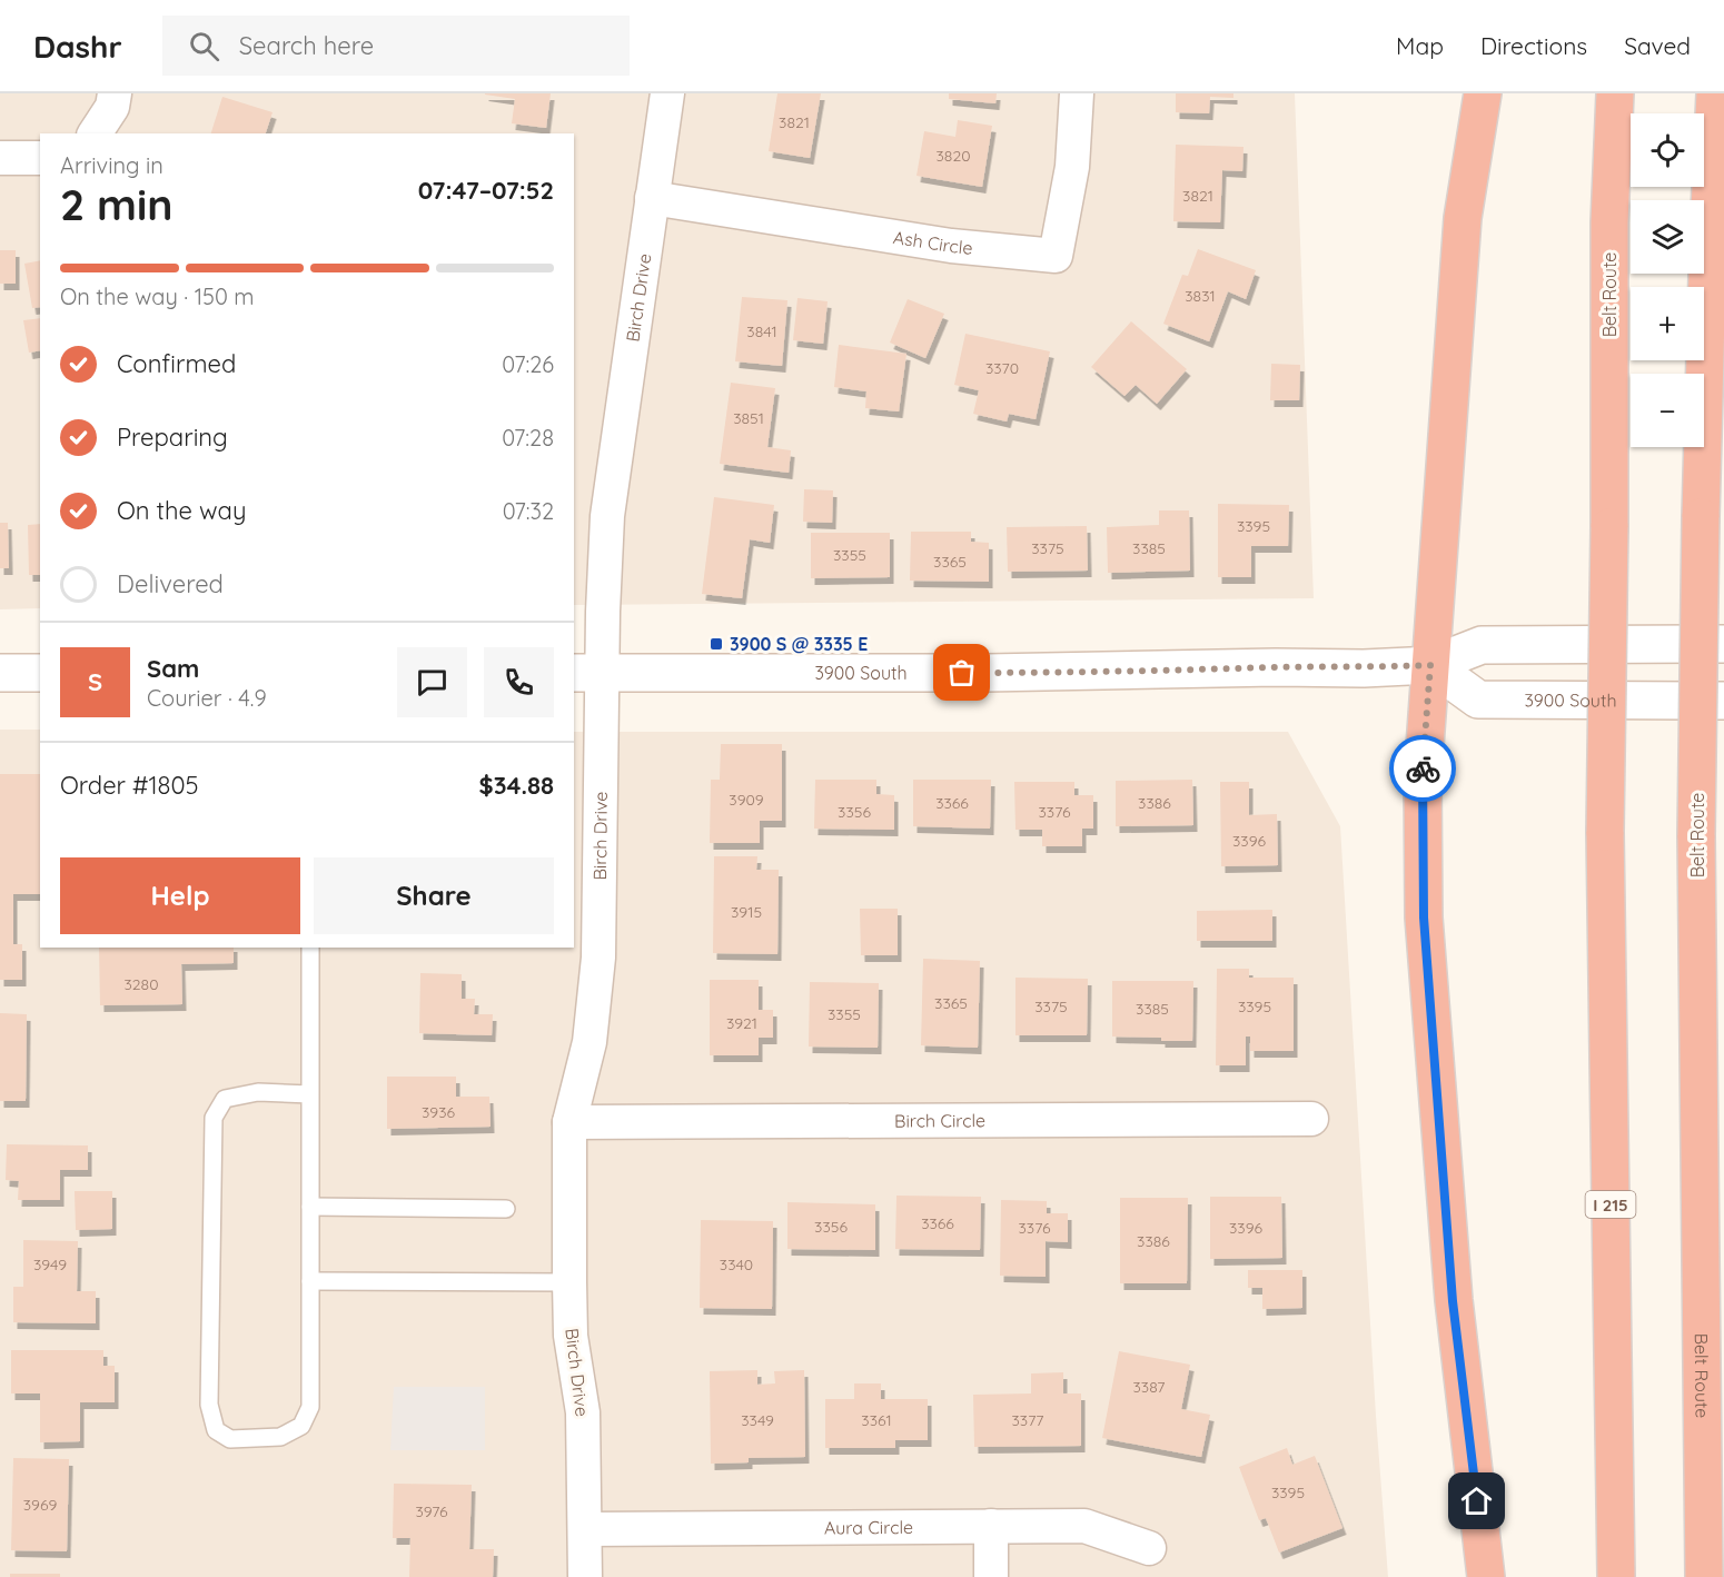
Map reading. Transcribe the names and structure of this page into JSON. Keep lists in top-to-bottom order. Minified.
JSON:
{"streets":{"highway":["Belt Route","I 215"],"main road":["3900 South"],"street":["Ash Circle","Birch Drive","Birch Circle","Aura Circle"]},"crossings":[["Ash Circle","Birch Drive"],["Birch Drive","3900 South"],["Birch Drive","Birch Circle"],["Birch Drive","Aura Circle"]],"places":{"transit":["3900 S @ 3335 E"]},"house_numbers":["3821","3820","3821","3831","3841","3370","3851","3395","3375","3385","3355","3365","3909","3366","3386","3356","3376","3396","3915","3280","3365","3375","3395","3385","3355","3921","3936","3366","3356","3376","3396","3386","3949","3340","3387","3349","3361","3377","3395","3969","3976"],"page":{"header":"Dashr","search":"Search here","nav":["Map","Directions","Saved"],"map_buttons":["+","−"],"heading":["2 min","Arriving in","07:47–07:52"],"panel":["Sam","Courier · 4.9","Order #1805","$34.88"],"bar":"On the way · 150 m","list":[["Confirmed","07:26"],["Preparing","07:28"],["On the way","07:32"],"Delivered"],"round":"S","buttons":["Help","Share"]}}
